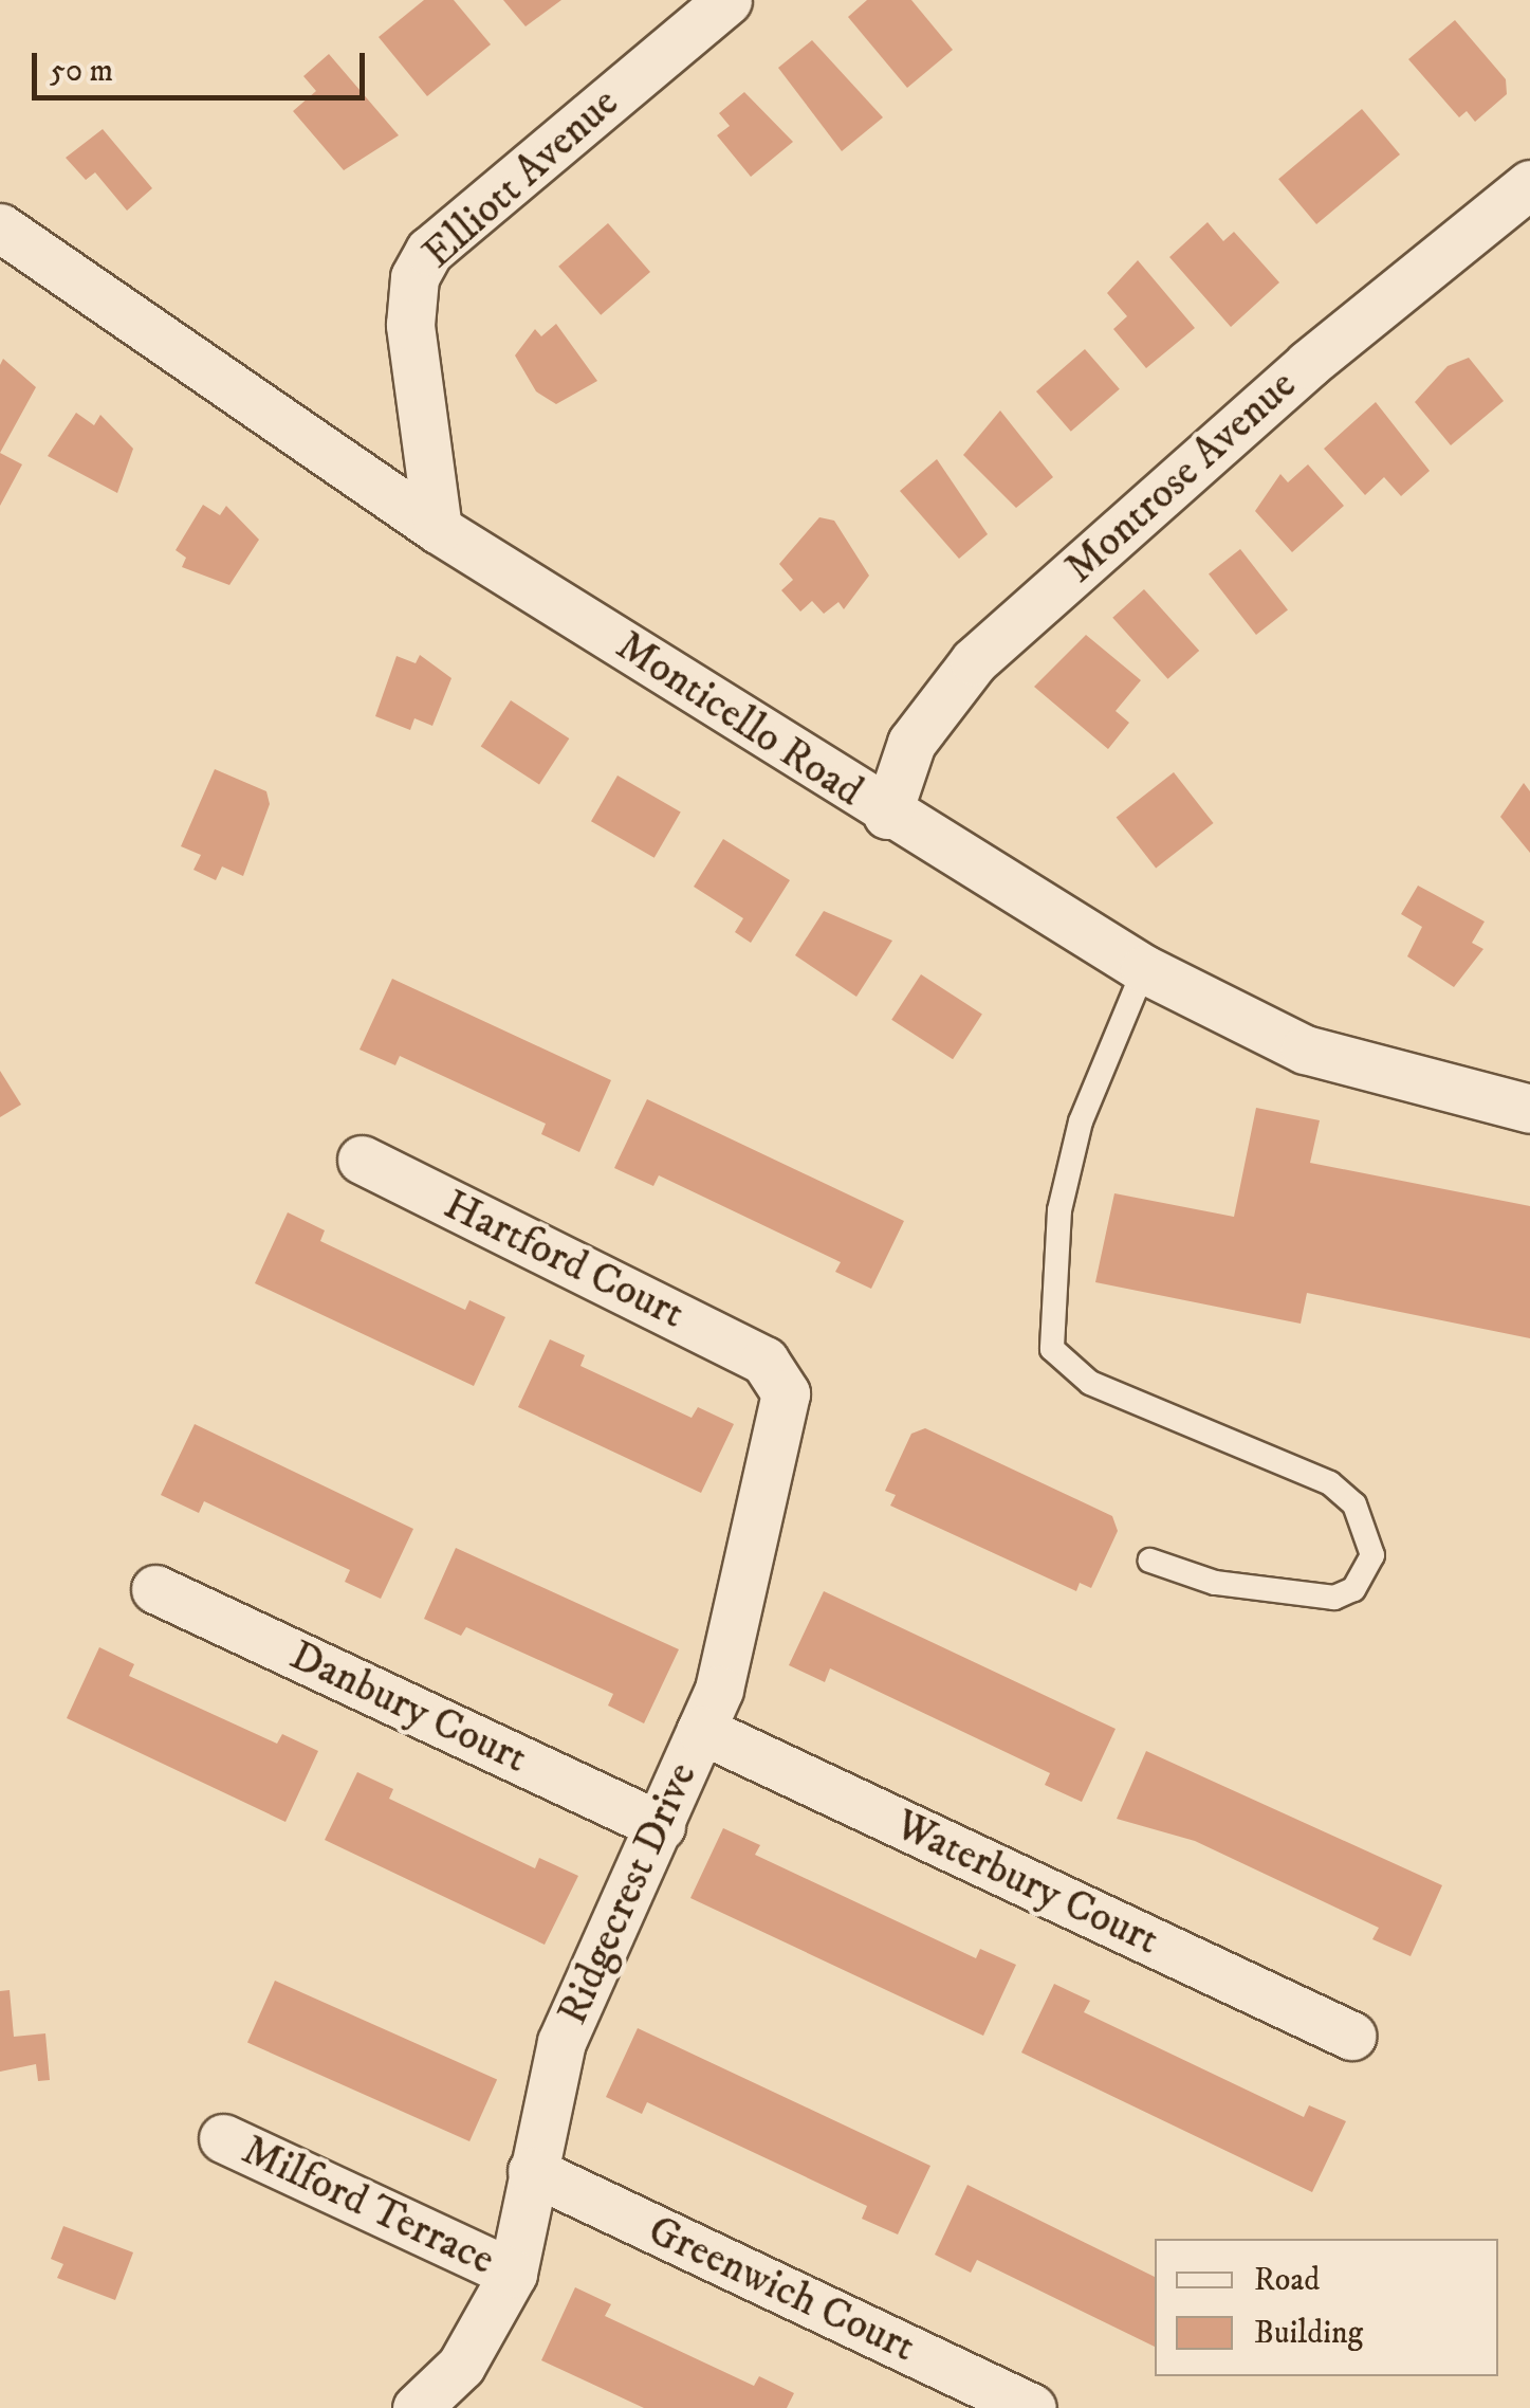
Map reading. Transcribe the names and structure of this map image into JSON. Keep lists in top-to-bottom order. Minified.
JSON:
{"streets":{"street":["Elliott Avenue","Montrose Avenue","Monticello Road","Hartford Court","Danbury Court","Waterbury Court","Ridgecrest Drive","Milford Terrace","Greenwich Court"]},"crossings":[["Elliott Avenue","Monticello Road"],["Montrose Avenue","Monticello Road"],["Hartford Court","Ridgecrest Drive"],["Danbury Court","Ridgecrest Drive"],["Waterbury Court","Ridgecrest Drive"],["Ridgecrest Drive","Milford Terrace"],["Ridgecrest Drive","Greenwich Court"]],"legend":["Road","Building"],"scale_bar":"50 m"}
